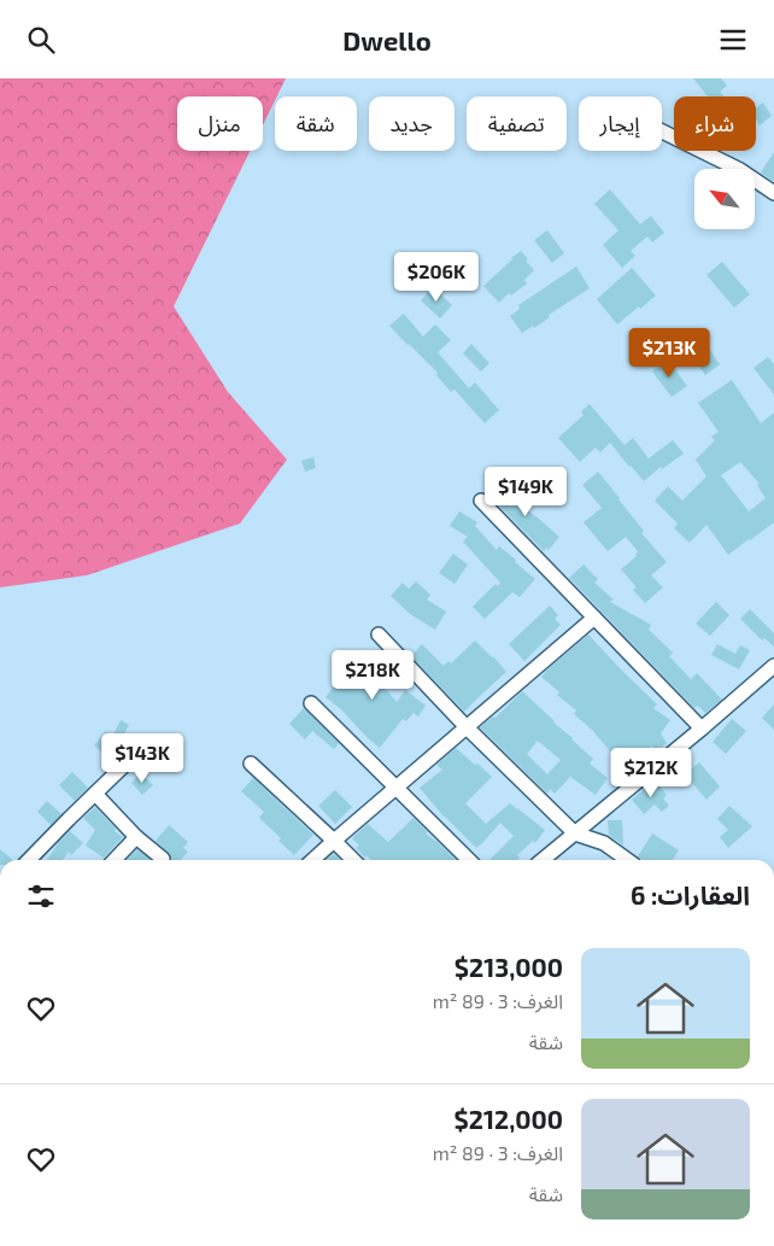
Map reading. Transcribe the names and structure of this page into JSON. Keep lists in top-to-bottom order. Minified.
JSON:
{"north":"top left","page":{"header":"Dwello","chip":["شراء","إيجار","تصفية","جديد","شقة","منزل"],"price":["$206K","$213K","$149K","$218K","$143K","$212K"],"heading":"العقارات: 6","list":[{"name":"$213,000","note":"الغرف: 3 · 89 m² · شقة"},{"name":"$212,000","note":"الغرف: 3 · 89 m² · شقة"}]}}
